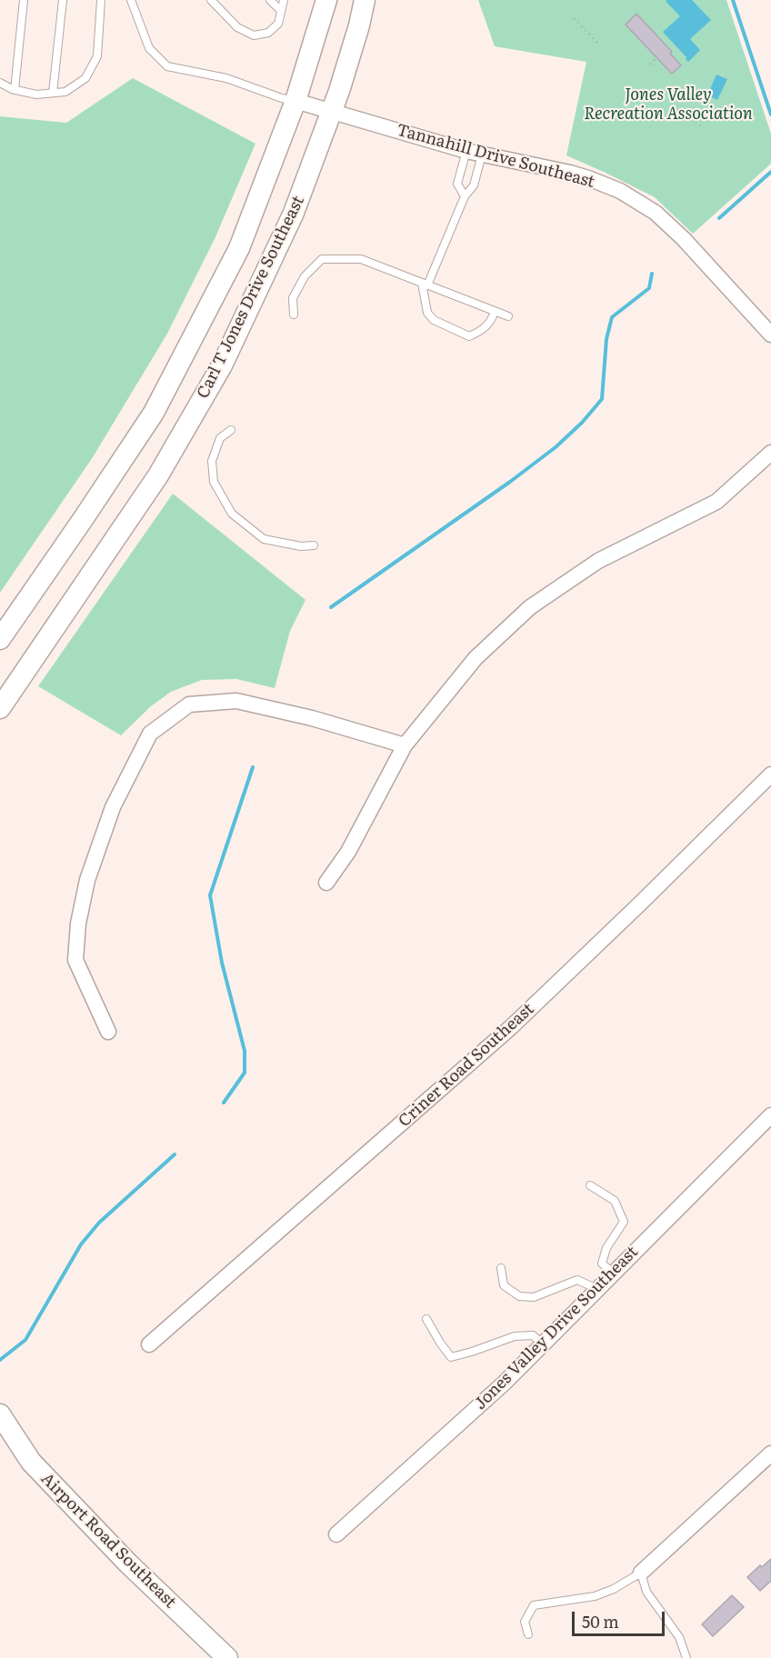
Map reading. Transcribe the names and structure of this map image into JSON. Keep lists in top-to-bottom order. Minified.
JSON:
{"streets":{"main road":["Carl T Jones Drive Southeast","Airport Road Southeast"],"street":["Tannahill Drive Southeast","Criner Road Southeast","Jones Valley Drive Southeast"]},"crossings":[["Tannahill Drive Southeast","Carl T Jones Drive Southeast"]],"parks":["Jones Valley Recreation Association"],"scale_bar":"50 m"}
